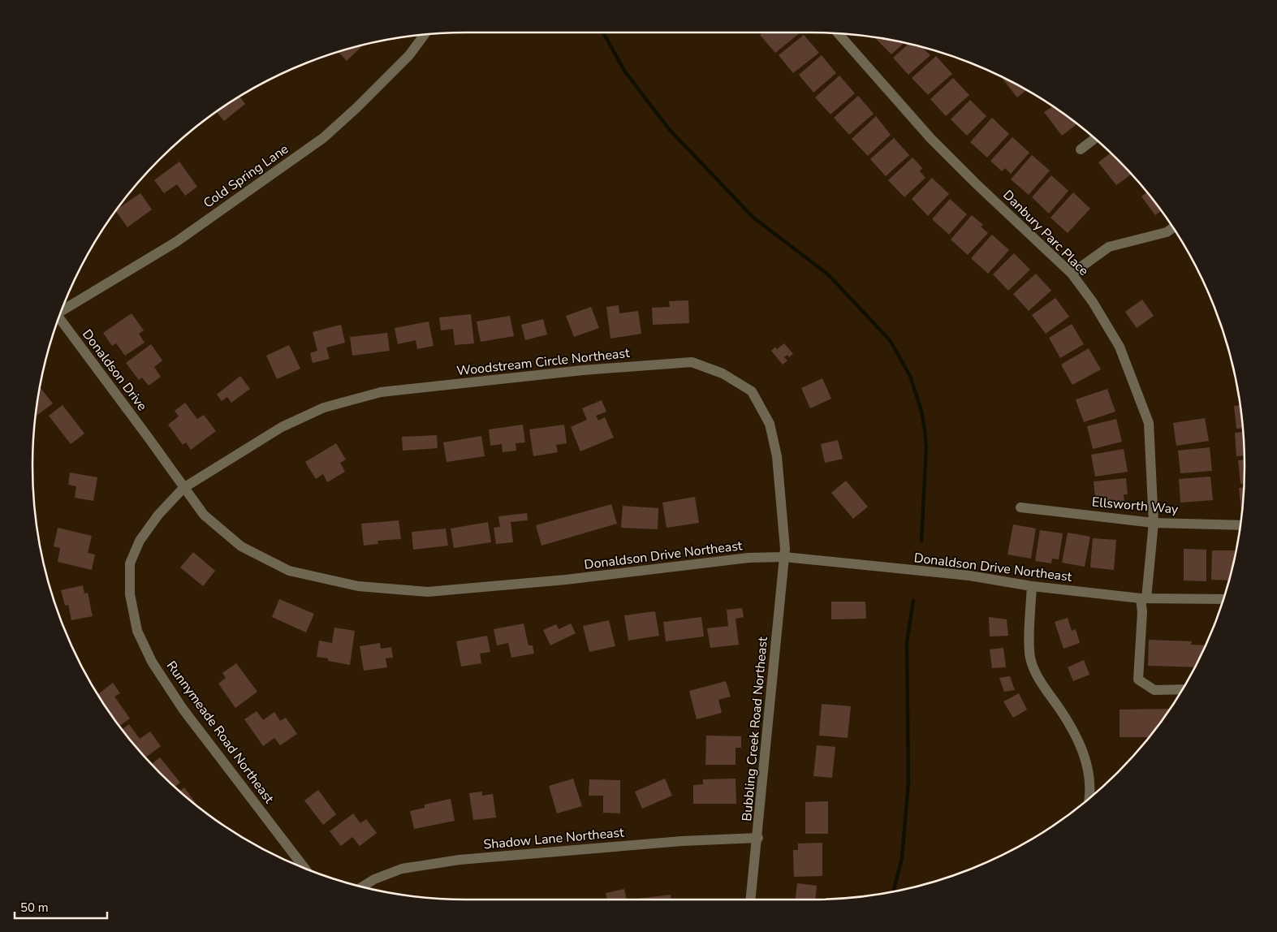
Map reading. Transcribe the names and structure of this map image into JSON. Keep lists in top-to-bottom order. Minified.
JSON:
{"streets":{"street":["Cold Spring Lane","Danbury Parc Place","Woodstream Circle Northeast","Donaldson Drive","Ellsworth Way","Donaldson Drive Northeast","Bubbling Creek Road Northeast","Runnymeade Road Northeast","Shadow Lane Northeast"]},"crossings":[["Danbury Parc Place","Ellsworth Way"],["Danbury Parc Place","Donaldson Drive Northeast"],["Woodstream Circle Northeast","Donaldson Drive Northeast"],["Woodstream Circle Northeast","Bubbling Creek Road Northeast"],["Woodstream Circle Northeast","Runnymeade Road Northeast"],["Donaldson Drive","Donaldson Drive Northeast"],["Donaldson Drive Northeast","Bubbling Creek Road Northeast"],["Donaldson Drive Northeast","Runnymeade Road Northeast"],["Bubbling Creek Road Northeast","Shadow Lane Northeast"]],"scale_bar":"50 m"}
